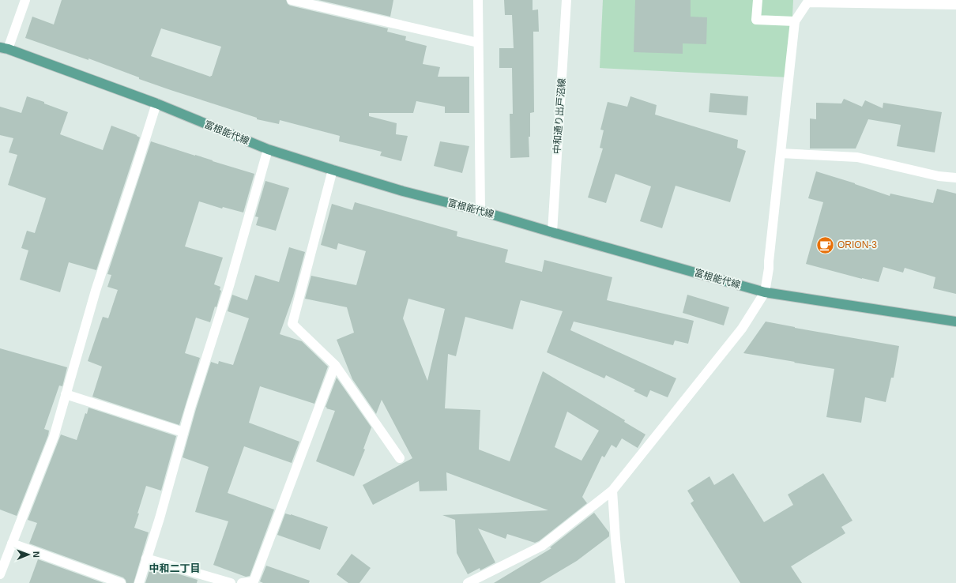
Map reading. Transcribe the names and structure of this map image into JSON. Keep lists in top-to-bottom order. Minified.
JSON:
{"streets":{"main road":["富根能代線"],"street":["中和通り出戸沼線"]},"crossings":[["中和通り出戸沼線","富根能代線"]],"districts":["中和二丁目"],"places":{"cafe":["ORION-3"]},"north":"right"}
